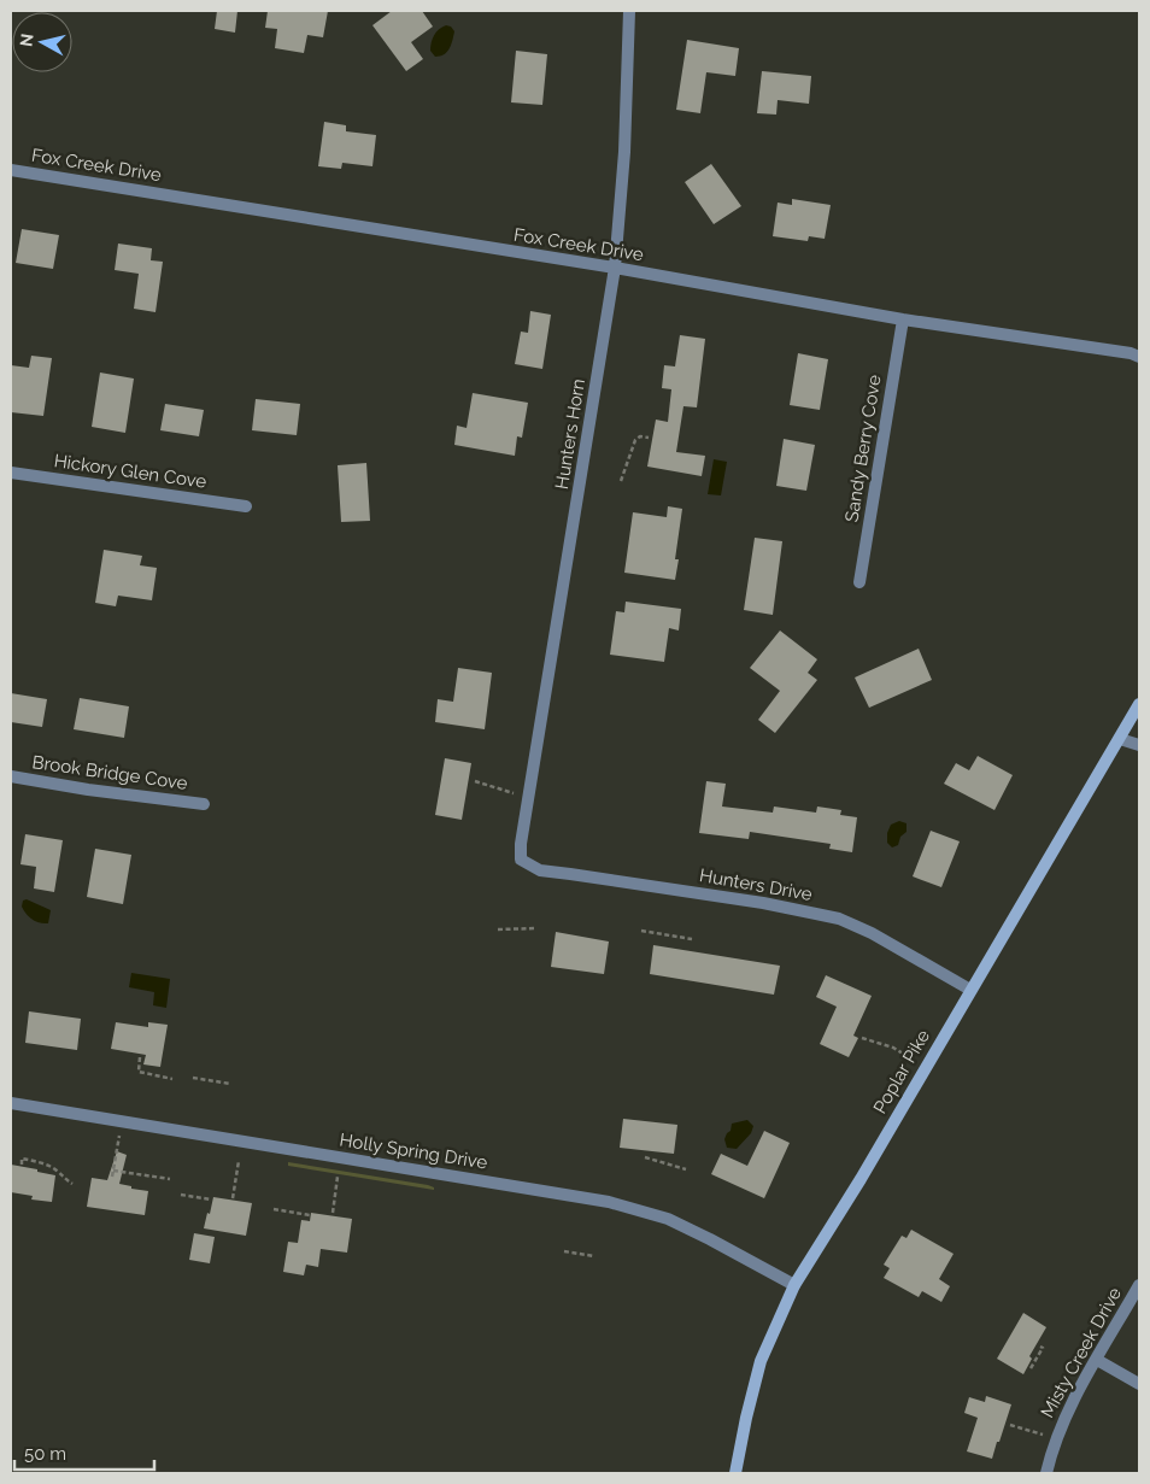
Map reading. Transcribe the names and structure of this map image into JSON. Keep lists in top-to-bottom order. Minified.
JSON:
{"streets":{"main road":["Poplar Pike"],"street":["Fox Creek Drive","Hunters Horn","Sandy Berry Cove","Hickory Glen Cove","Brook Bridge Cove","Hunters Drive","Holly Spring Drive","Misty Creek Drive"]},"crossings":[["Fox Creek Drive","Hunters Horn"],["Fox Creek Drive","Sandy Berry Cove"],["Hunters Horn","Hunters Drive"],["Hunters Drive","Poplar Pike"],["Poplar Pike","Holly Spring Drive"]],"scale_bar":"50 m","north":"left"}
